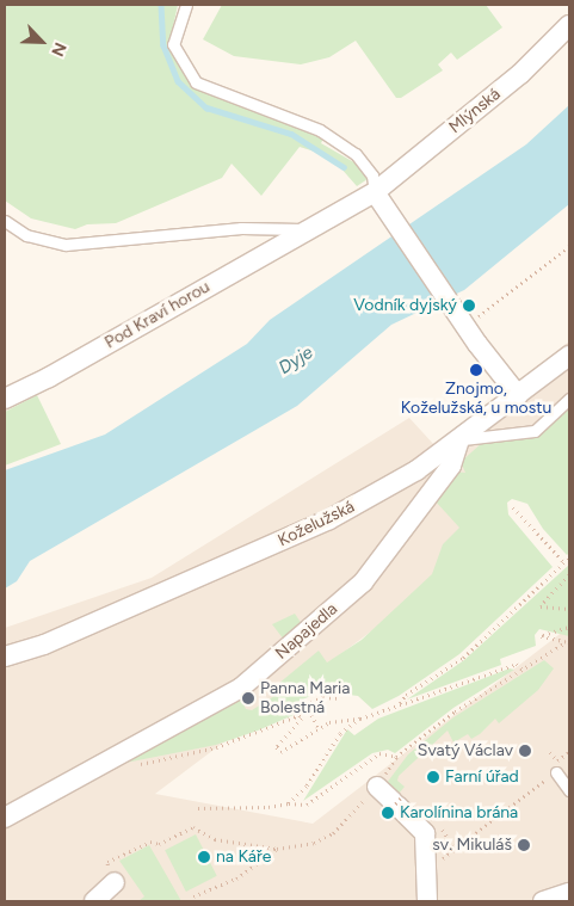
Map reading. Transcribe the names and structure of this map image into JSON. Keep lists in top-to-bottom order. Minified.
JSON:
{"streets":{"street":["Mlýnská","Pod Kraví horou","Koželužská","Napajedla"]},"crossings":[["Mlýnská","Pod Kraví horou"],["Koželužská","Napajedla"]],"water":["Dyje"],"places":["Vodník dyjský","Znojmo, Koželužská, u mostu","Panna Maria Bolestná","Svatý Václav","Farní úřad","Karolínina brána","sv. Mikuláš","na Káře"],"north":"bottom right"}
